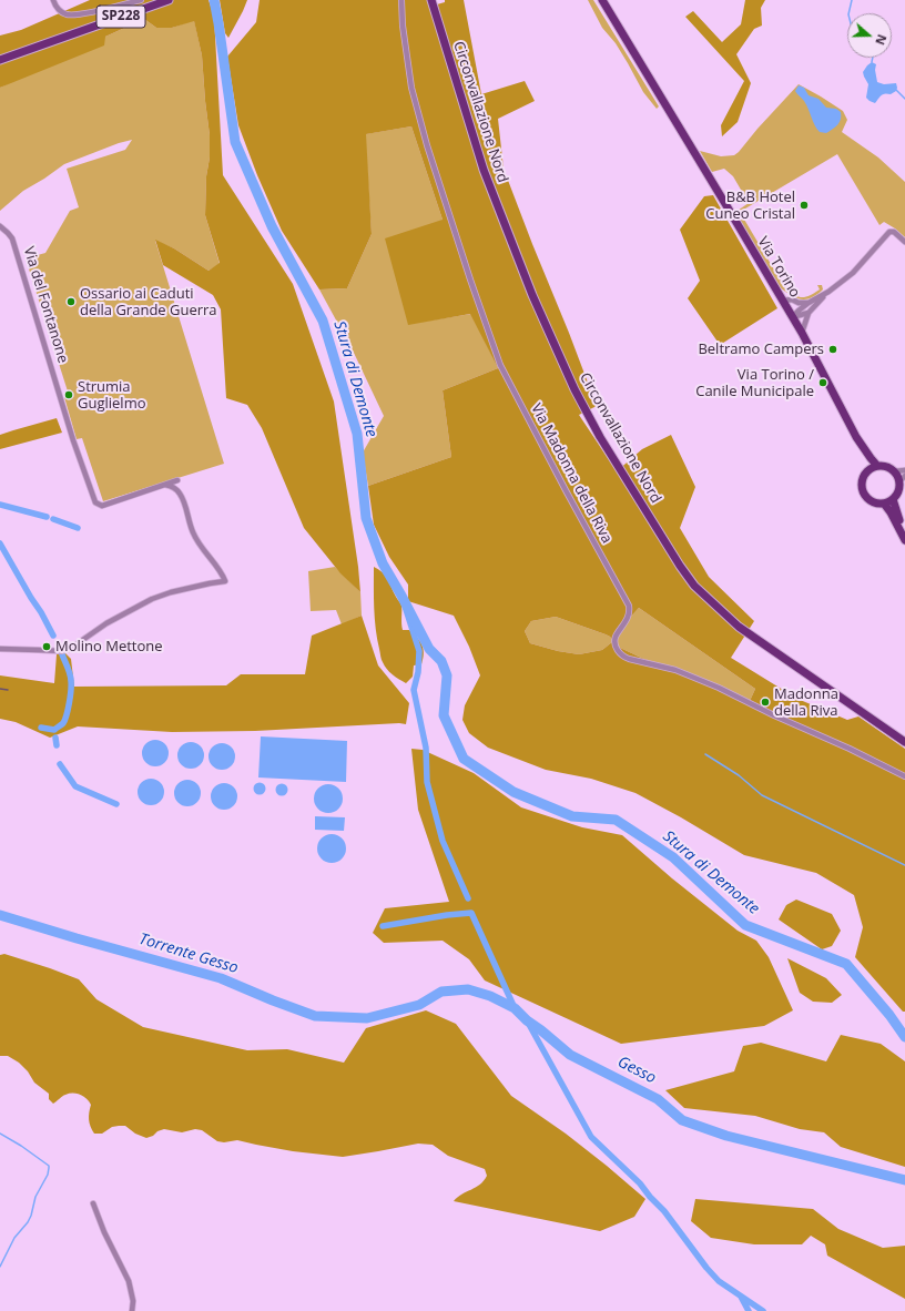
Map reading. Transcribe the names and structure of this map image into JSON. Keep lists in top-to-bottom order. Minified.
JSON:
{"streets":{"main road":["SP228","Circonvallazione Nord","Via Torino"],"street":["Via del Fontanone","Via Madonna della Riva"]},"water":["Stura di Demonte","Torrente Gesso","Gesso"],"places":["B&B Hotel Cuneo Cristal","Ossario ai Caduti della Grande Guerra","Beltramo Campers","Via Torino / Canile Municipale","Strumia Guglielmo","Molino Mettone","Madonna della Riva"],"north":"right"}
